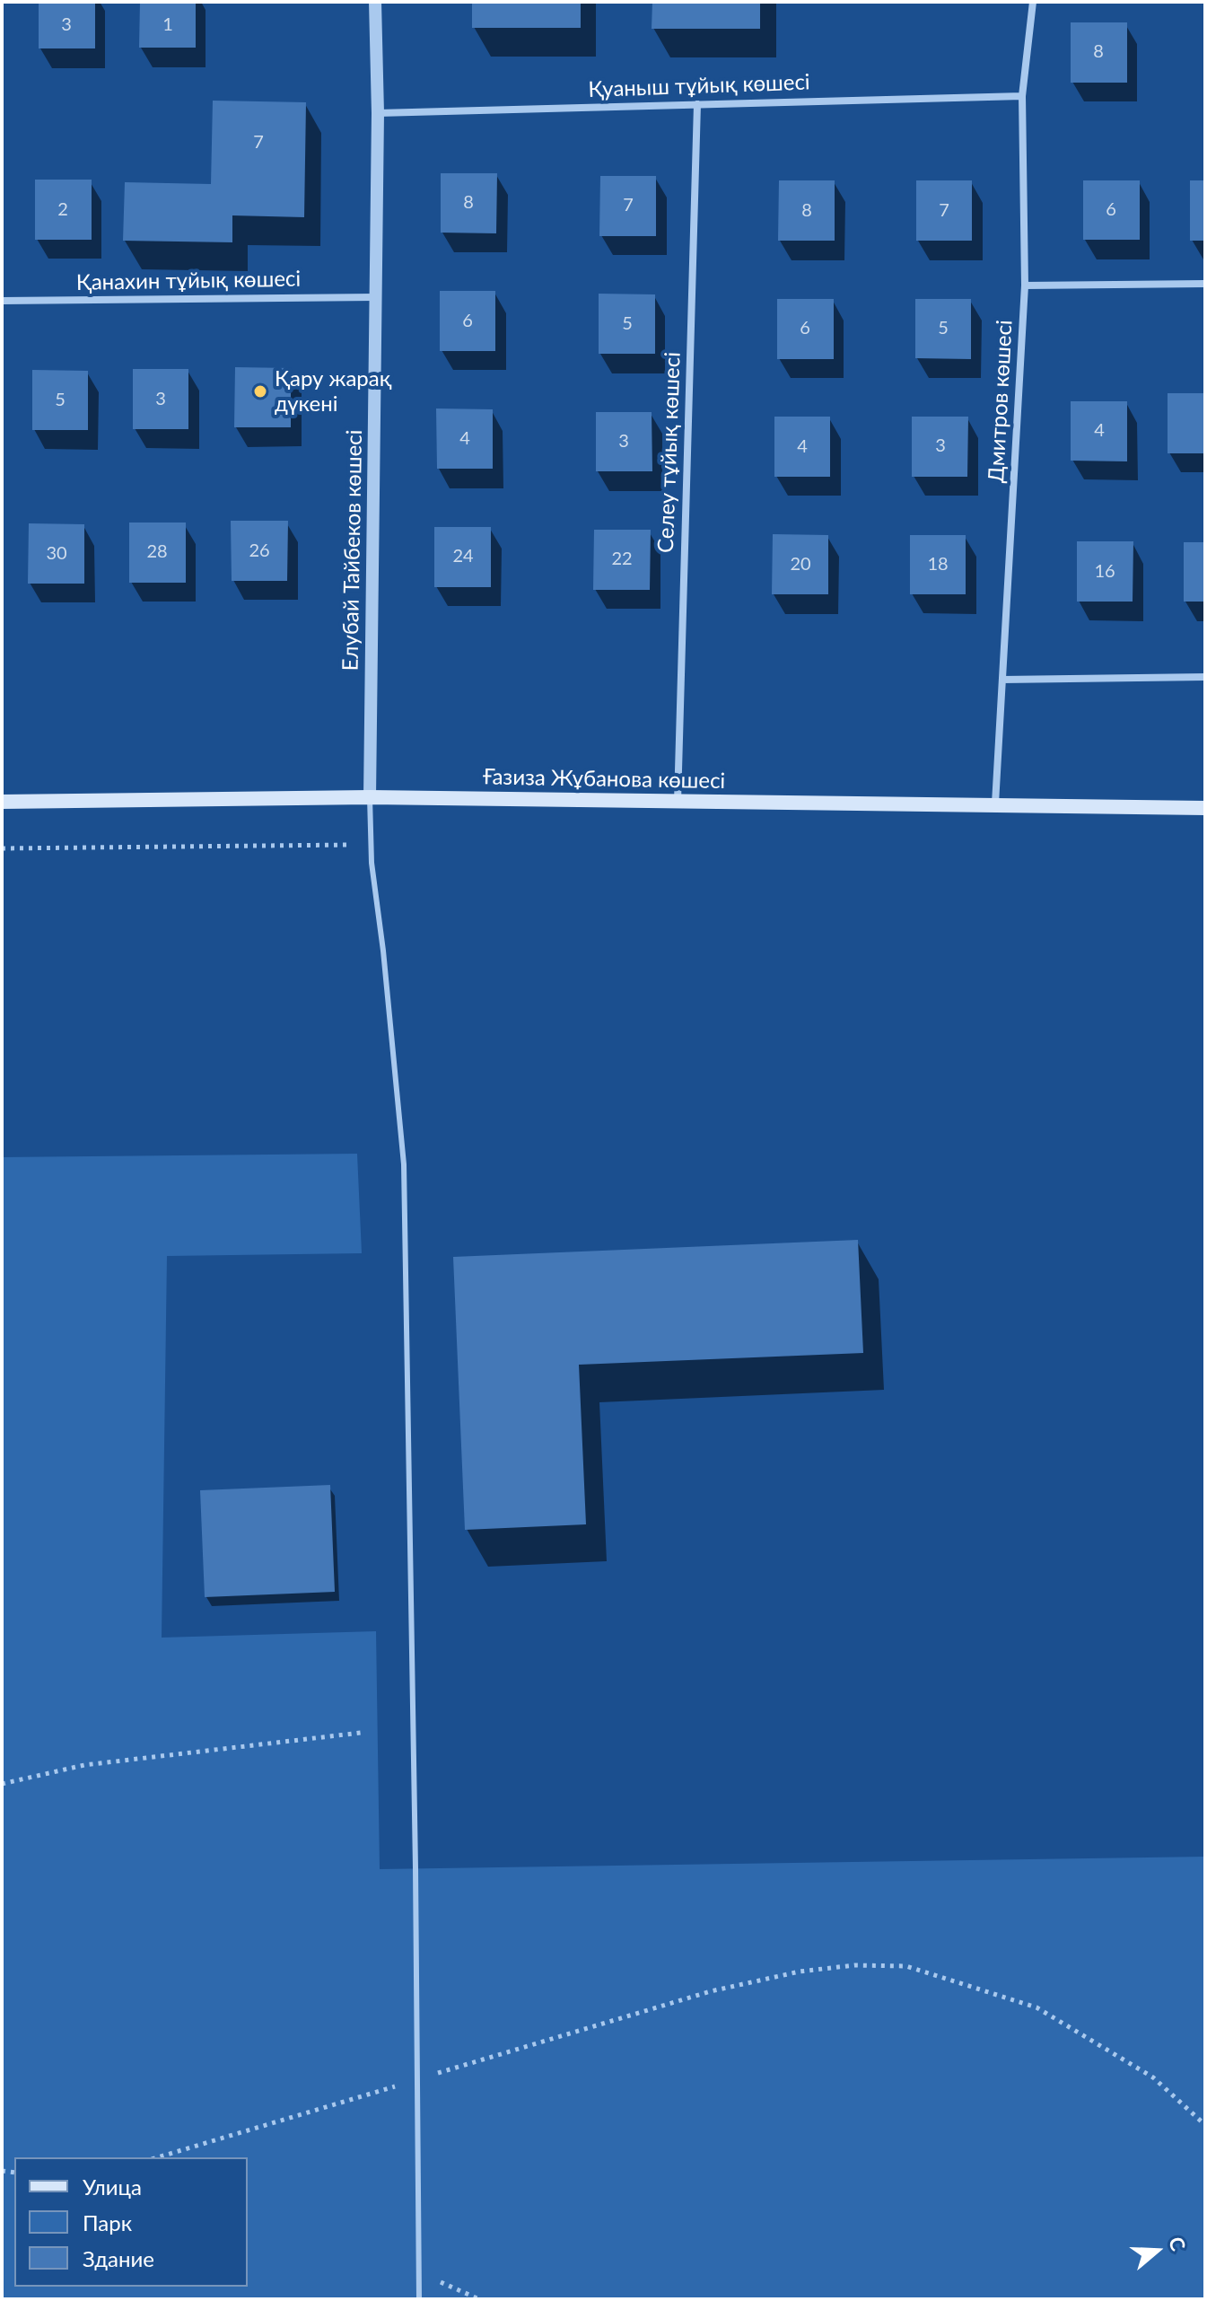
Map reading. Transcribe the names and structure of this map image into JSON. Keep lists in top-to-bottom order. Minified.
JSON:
{"streets":{"main road":["Ғазиза Жұбанова көшесі"],"street":["Қуаныш тұйық көшесі","Қанахин тұйық көшесі","Дмитров көшесі","Селеу тұйық көшесі","Елубай Тайбеков көшесі"]},"crossings":[["Қуаныш тұйық көшесі","Дмитров көшесі"],["Қуаныш тұйық көшесі","Селеу тұйық көшесі"],["Қуаныш тұйық көшесі","Елубай Тайбеков көшесі"],["Қанахин тұйық көшесі","Елубай Тайбеков көшесі"],["Дмитров көшесі","Ғазиза Жұбанова көшесі"],["Селеу тұйық көшесі","Ғазиза Жұбанова көшесі"],["Елубай Тайбеков көшесі","Ғазиза Жұбанова көшесі"]],"places":["Қару жарақ дүкені"],"house_numbers":["3","1","8","7","8","7","2","6","8","7","6","5","6","5","3","5","4","4","3","3","4","26","28","30","24","22","20","18","16"],"legend":["Улица","Парк","Здание"],"north":"right"}
